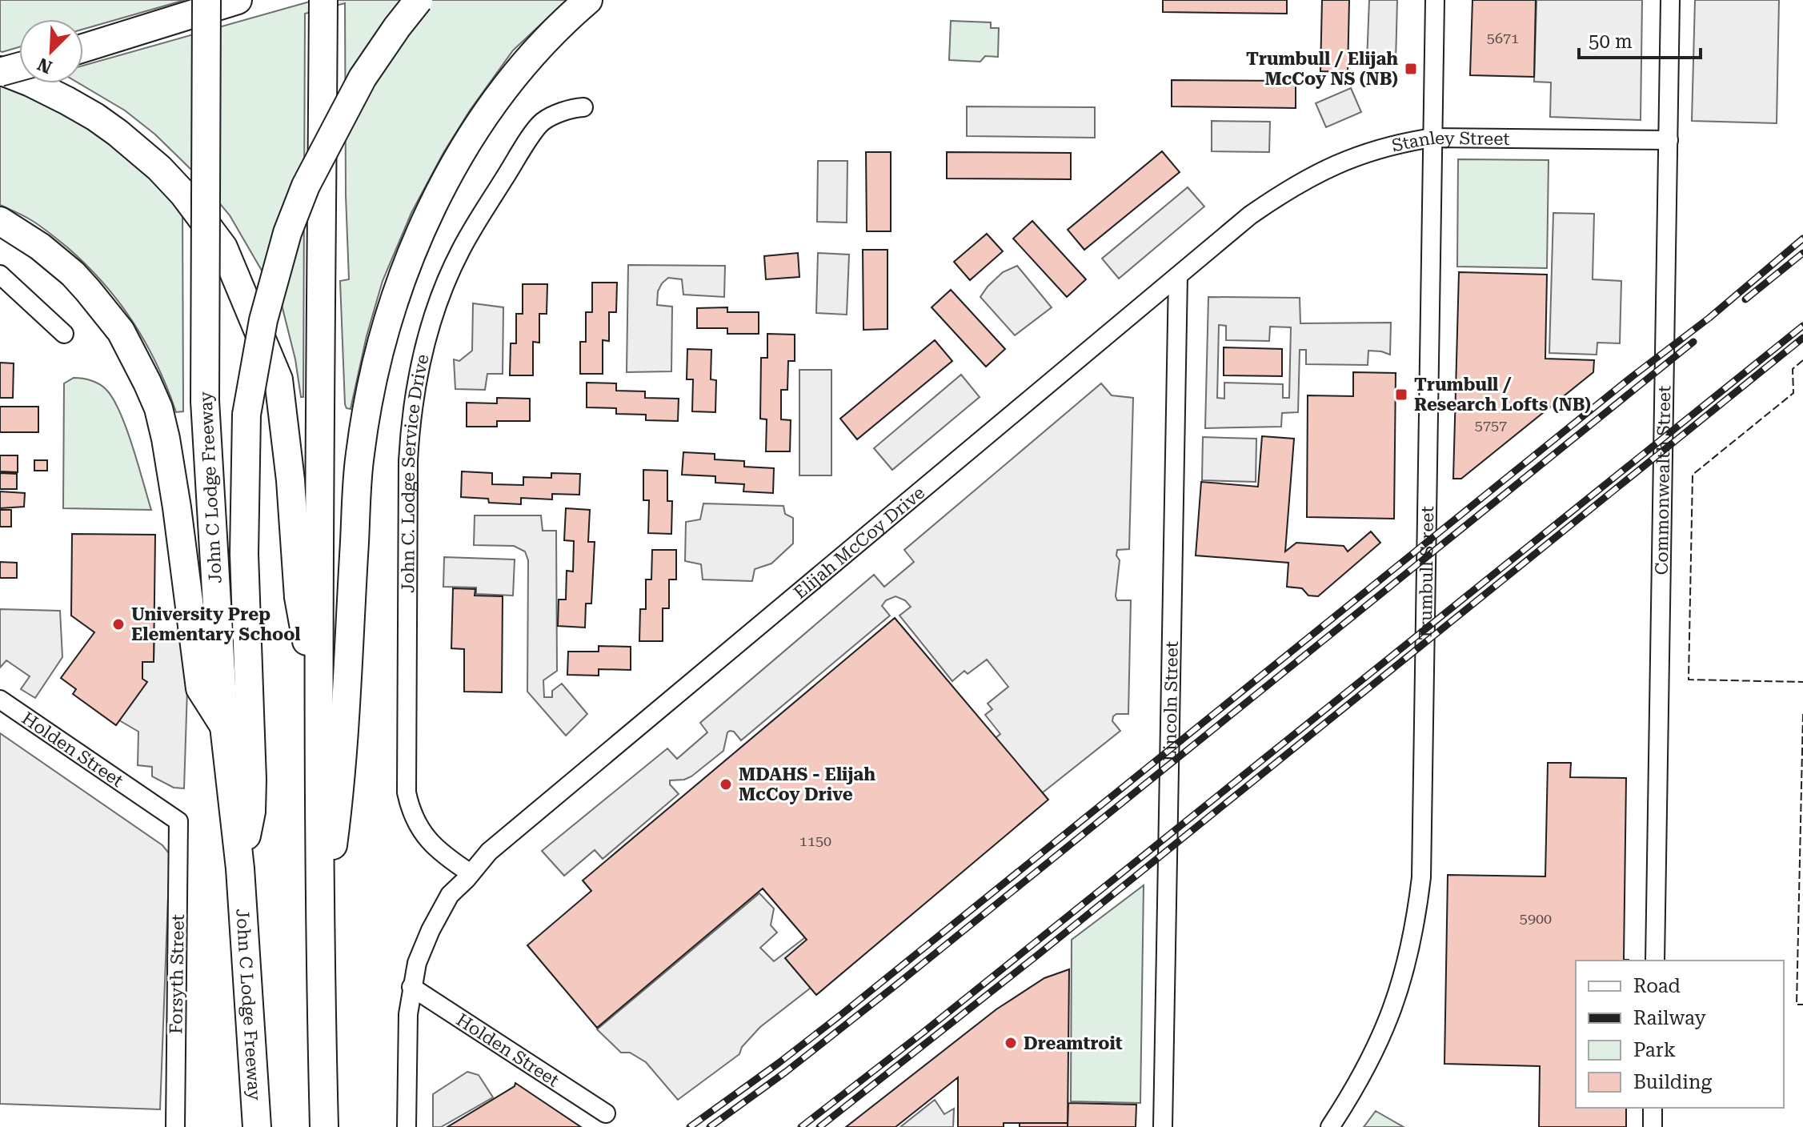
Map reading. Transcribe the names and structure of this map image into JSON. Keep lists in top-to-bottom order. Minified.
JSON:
{"streets":{"highway":["John C Lodge Freeway"],"street":["Stanley Street","John C. Lodge Service Drive","Commonwealth Street","Elijah McCoy Drive","Trumbull Street","Lincoln Street","Holden Street","Forsyth Street"]},"crossings":[["Stanley Street","Commonwealth Street"],["Stanley Street","Elijah McCoy Drive"],["Stanley Street","Trumbull Street"],["John C. Lodge Service Drive","Elijah McCoy Drive"],["Elijah McCoy Drive","Lincoln Street"],["Holden Street","Forsyth Street"]],"places":{"transit":["Trumbull / Elijah McCoy NS (NB)","Trumbull / Research Lofts (NB)"],"other":["University Prep Elementary School","MDAHS - Elijah McCoy Drive","Dreamtroit"]},"house_numbers":["5671","5757","1150","5900"],"legend":["Road","Railway","Park","Building"],"scale_bar":"50 m","north":"bottom left"}
